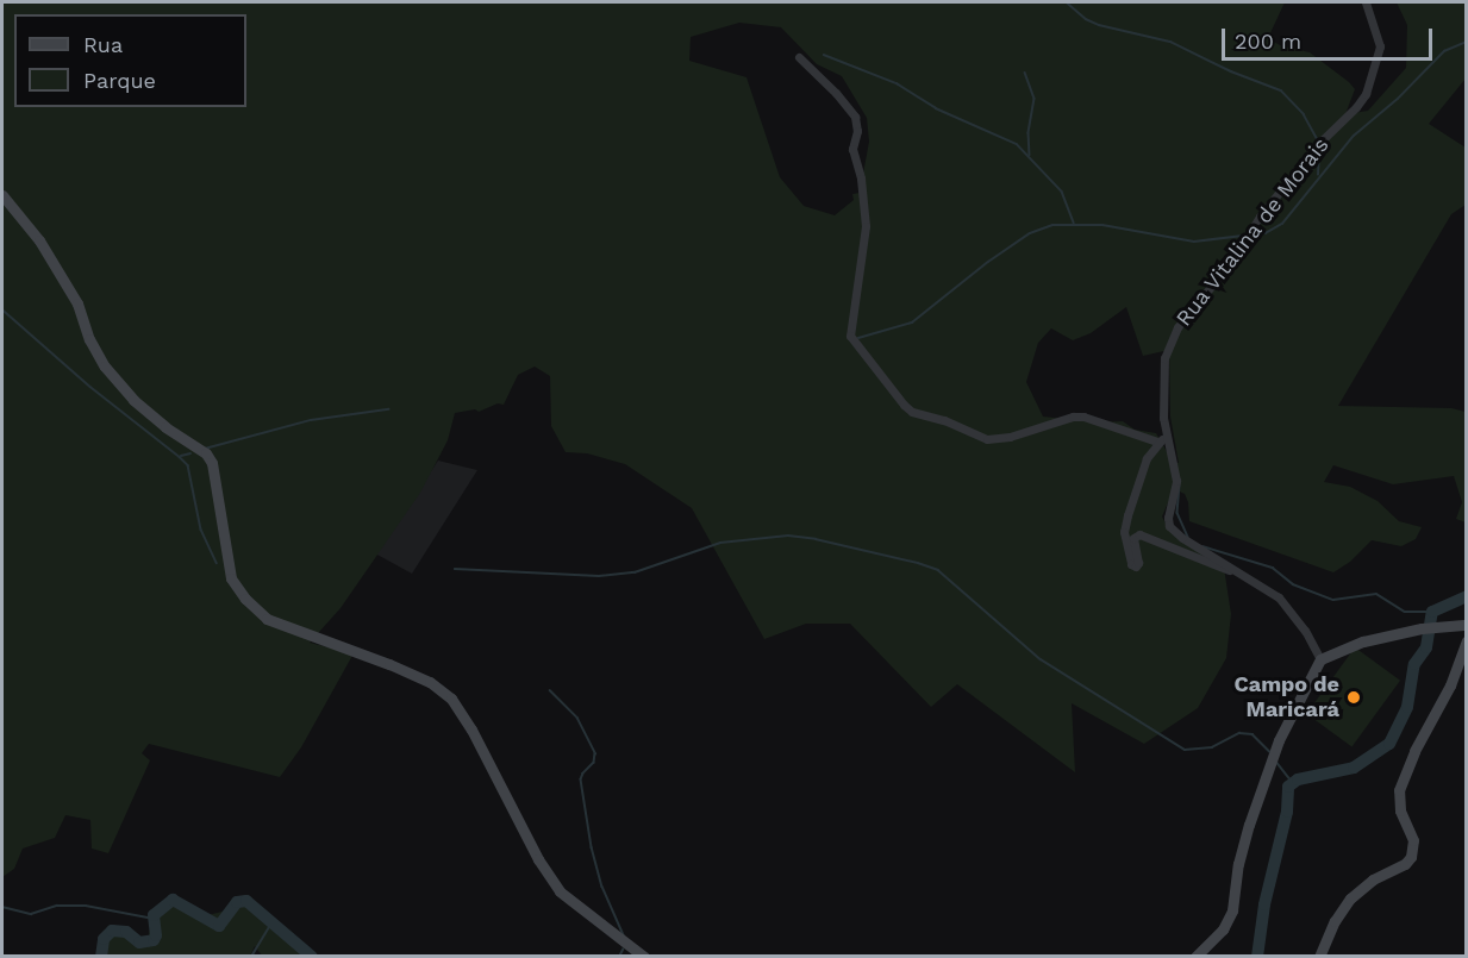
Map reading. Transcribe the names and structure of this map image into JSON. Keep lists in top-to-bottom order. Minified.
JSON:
{"streets":{"street":["Rua Vitalina de Morais"]},"places":["Campo de Maricará"],"legend":["Rua","Parque"],"scale_bar":"200 m"}
